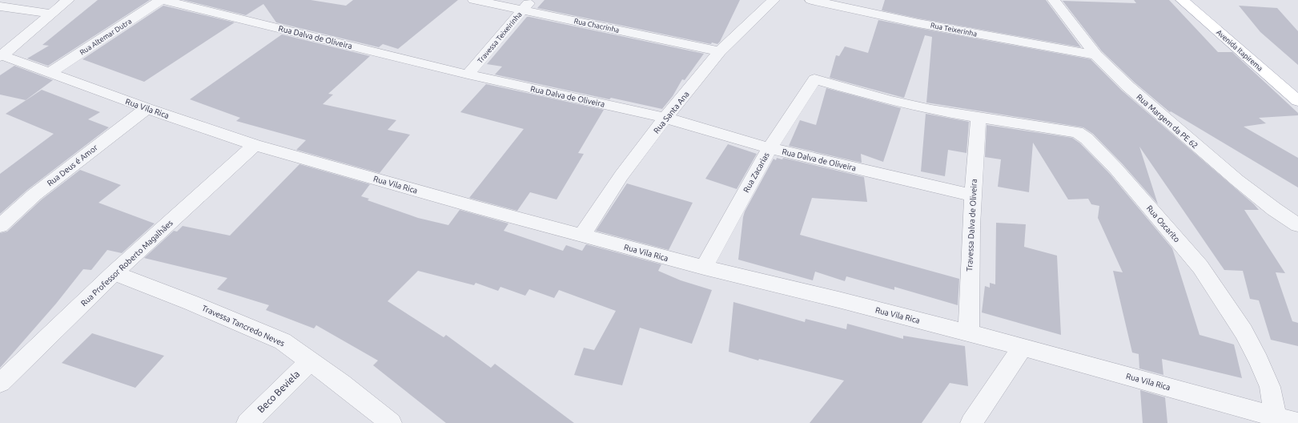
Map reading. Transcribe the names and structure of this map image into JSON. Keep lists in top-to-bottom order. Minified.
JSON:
{"streets":{"main road":["Avenida Itapirema"],"street":["Rua Chacrinha","Rua Teixerinha","Rua Altemar Dutra","Rua Dalva de Oliveira","Travessa Teixeirinha","Rua Vila Rica","Rua Santa Ana","Rua Margem da PE 62","Rua Deus é Amor","Rua Zacarias","Rua Oscarito","Travessa Dalva de Oliveira","Rua Professor Roberto Magalhães","Travessa Tancredo Neves","Beco Beviela"]},"crossings":[["Rua Chacrinha","Travessa Teixeirinha"],["Rua Chacrinha","Rua Santa Ana"],["Rua Teixerinha","Rua Margem da PE 62"],["Rua Altemar Dutra","Rua Dalva de Oliveira"],["Rua Altemar Dutra","Rua Vila Rica"],["Rua Dalva de Oliveira","Travessa Teixeirinha"],["Rua Dalva de Oliveira","Rua Santa Ana"],["Rua Dalva de Oliveira","Rua Zacarias"],["Rua Dalva de Oliveira","Travessa Dalva de Oliveira"],["Rua Vila Rica","Rua Santa Ana"],["Rua Vila Rica","Rua Deus é Amor"],["Rua Vila Rica","Rua Zacarias"],["Rua Vila Rica","Rua Oscarito"],["Rua Vila Rica","Travessa Dalva de Oliveira"],["Rua Vila Rica","Rua Professor Roberto Magalhães"],["Rua Zacarias","Rua Oscarito"],["Rua Oscarito","Travessa Dalva de Oliveira"],["Rua Professor Roberto Magalhães","Travessa Tancredo Neves"],["Travessa Tancredo Neves","Beco Beviela"]]}
